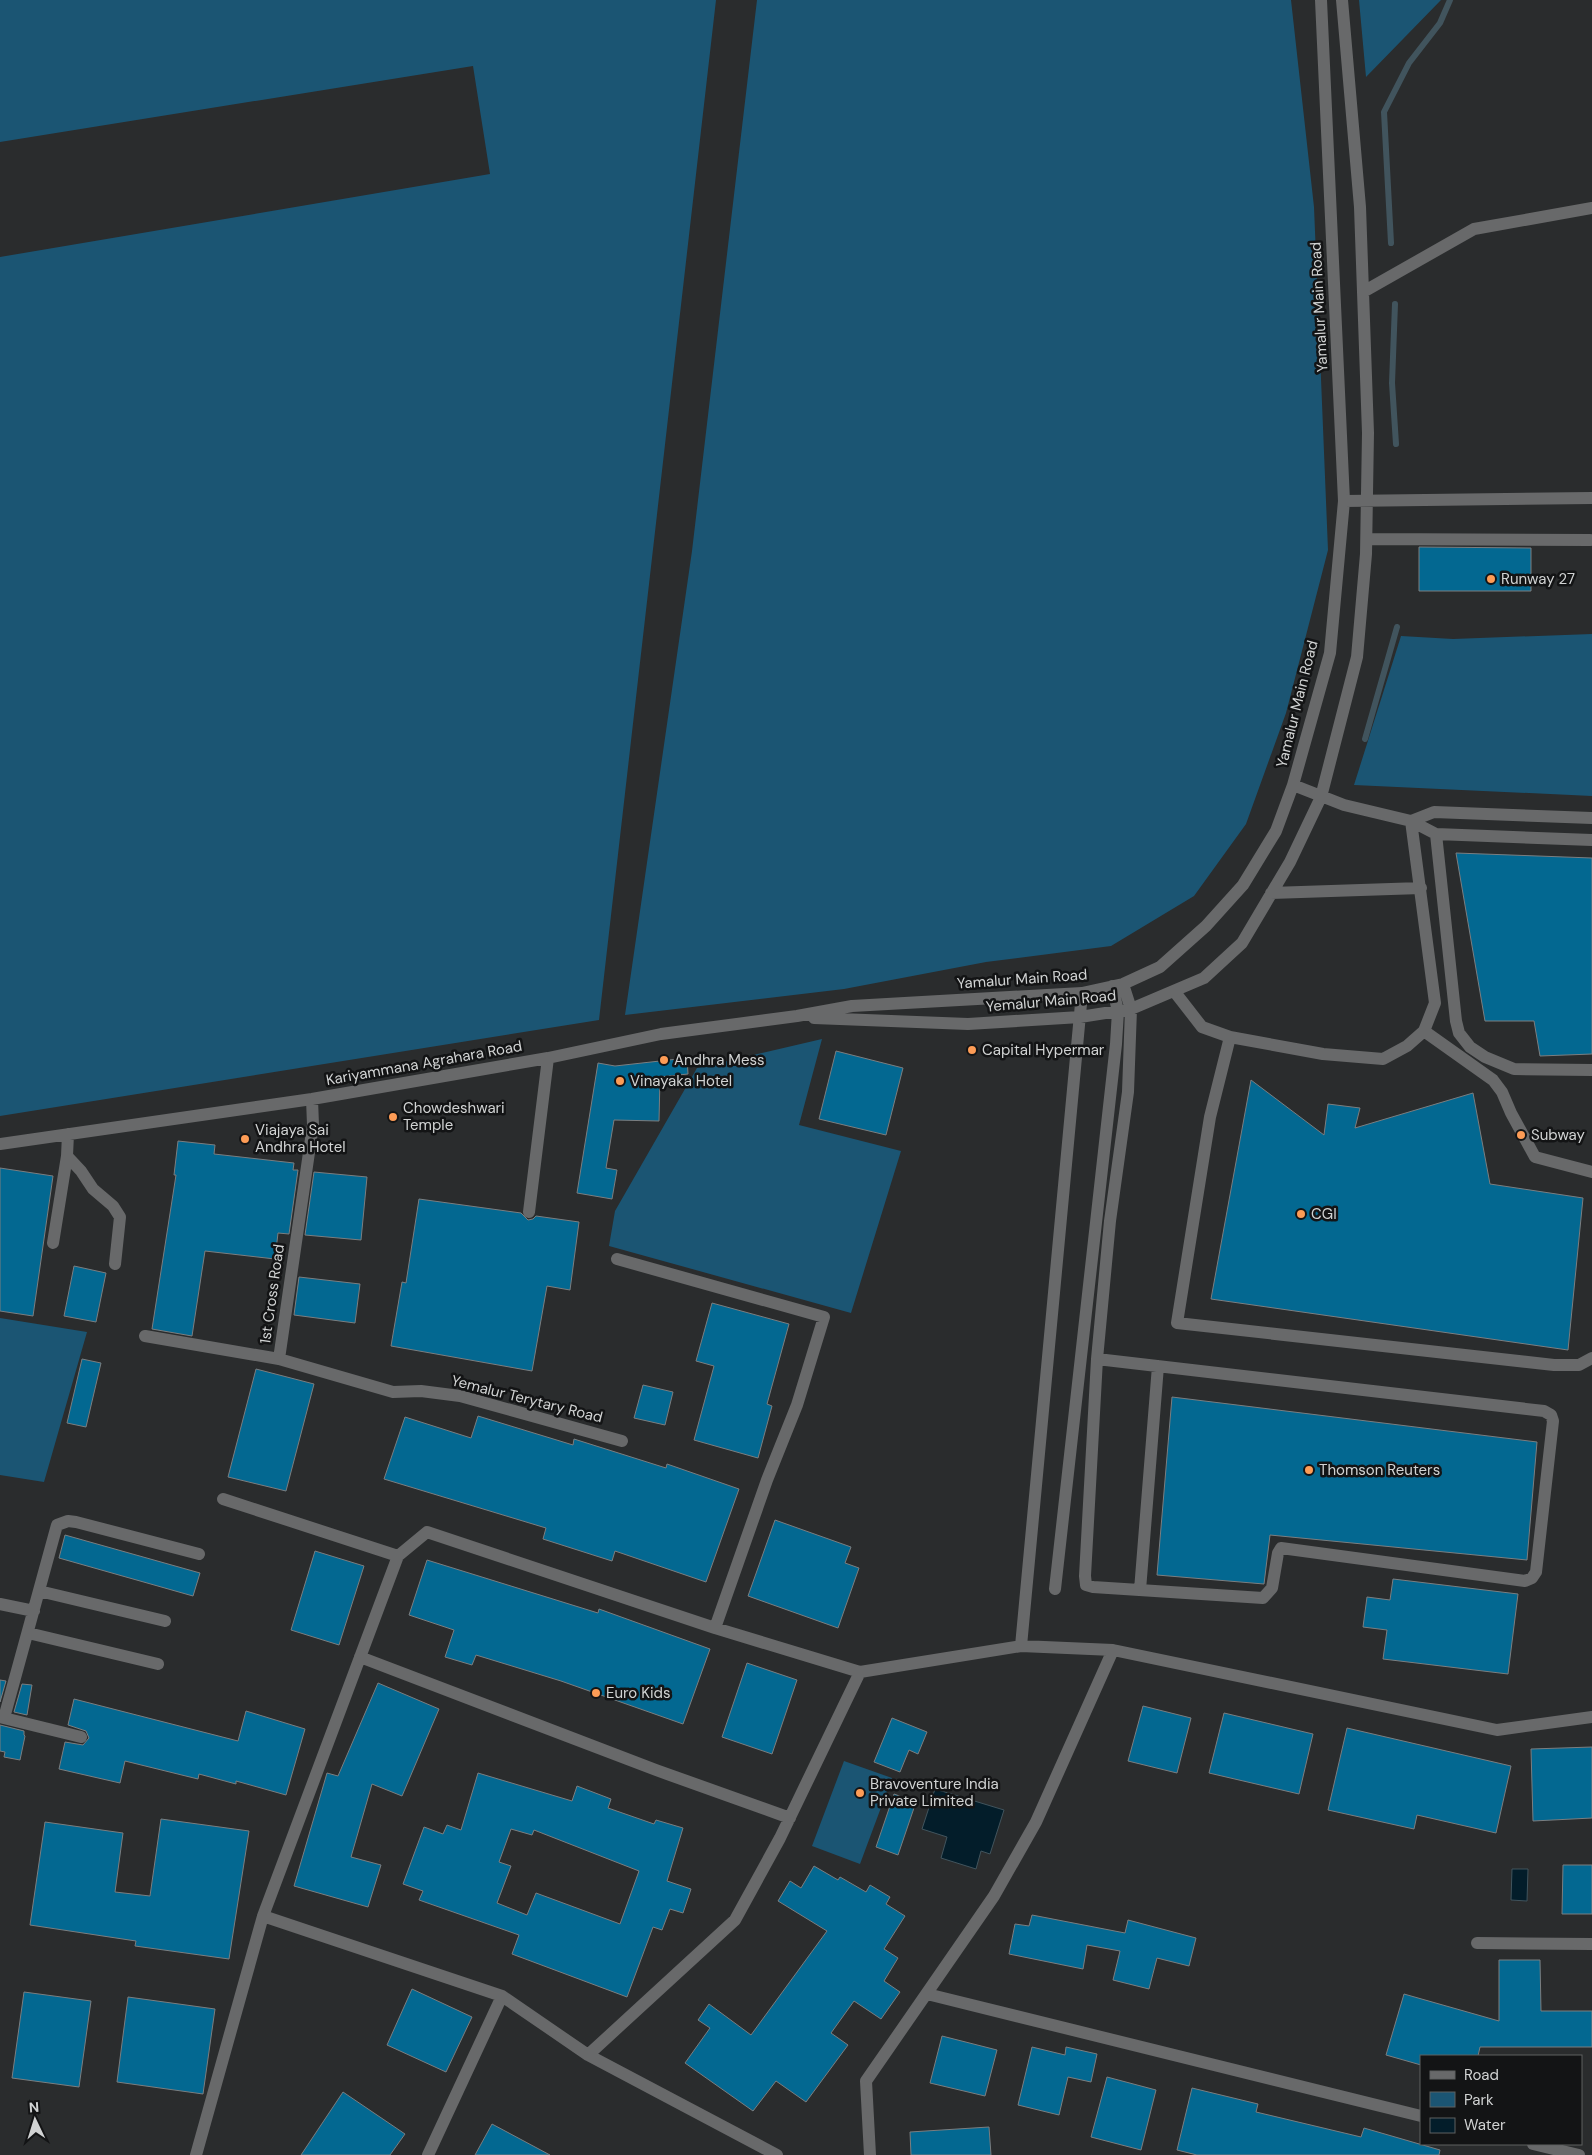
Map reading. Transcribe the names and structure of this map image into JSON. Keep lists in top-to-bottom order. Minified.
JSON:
{"streets":{"street":["Yamalur Main Road","Yemalur Main Road","Kariyammana Agrahara Road","1st Cross Road","Yemalur Terytary Road"]},"crossings":[["Yamalur Main Road","Kariyammana Agrahara Road"],["Yemalur Main Road","Kariyammana Agrahara Road"],["Kariyammana Agrahara Road","1st Cross Road"],["1st Cross Road","Yemalur Terytary Road"]],"places":["Runway 27","Capital Hypermar","Andhra Mess","Vinayaka Hotel","Chowdeshwari Temple","Subway","Viajaya Sai Andhra Hotel","CGI","Thomson Reuters","Euro Kids","Bravoventure India Private Limited"],"legend":["Road","Park","Water"],"north":"top"}
